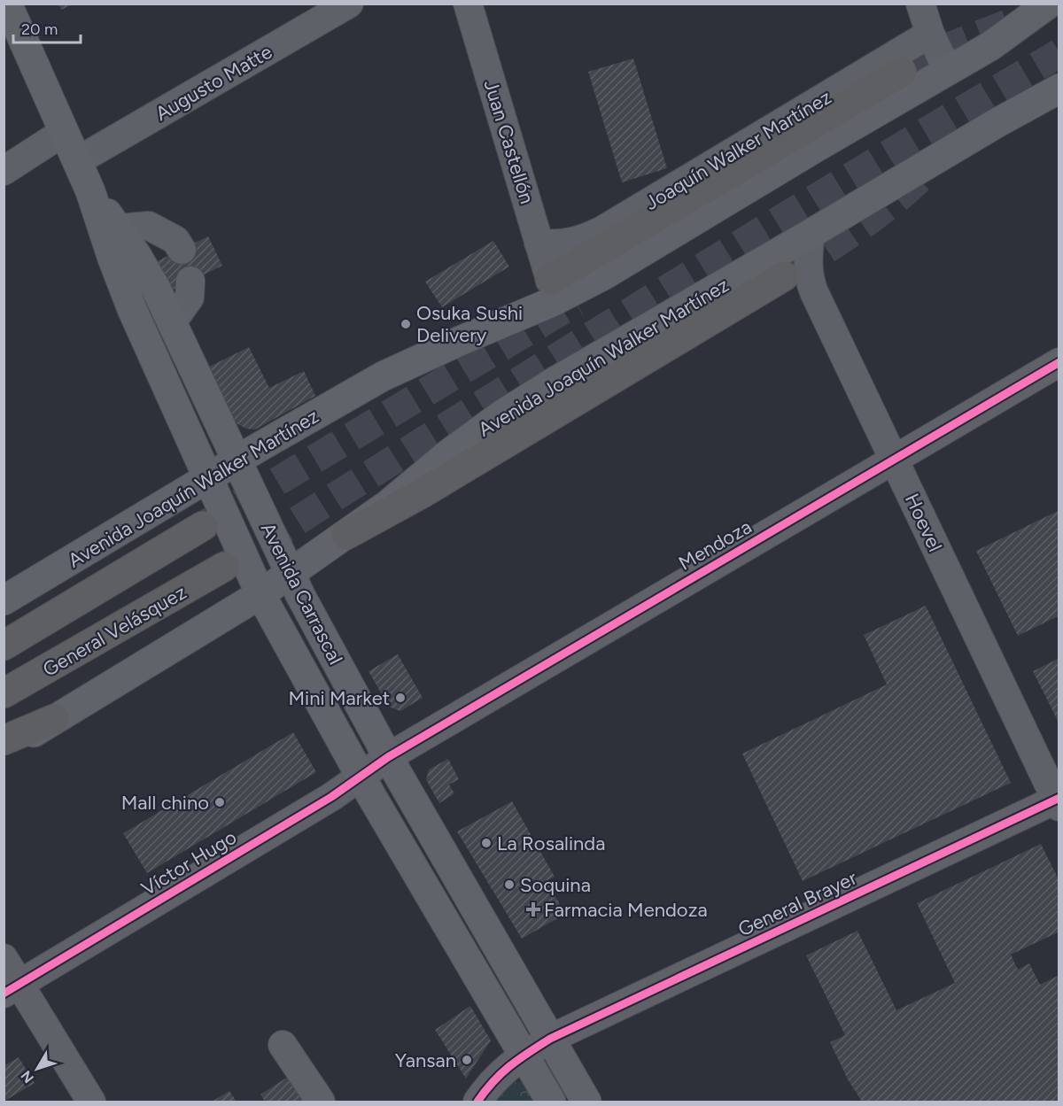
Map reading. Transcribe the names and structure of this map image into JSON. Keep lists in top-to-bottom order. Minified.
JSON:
{"streets":{"highway":["General Velásquez"],"main road":["Avenida Joaquín Walker Martínez","Avenida Carrascal"],"street":["Augusto Matte","Juan Castellón","Joaquín Walker Martínez","Hoevel","Mendoza","Víctor Hugo","General Brayer"]},"crossings":[["Augusto Matte","Avenida Carrascal"],["Juan Castellón","Joaquín Walker Martínez"],["Avenida Joaquín Walker Martínez","Hoevel"],["Avenida Joaquín Walker Martínez","Avenida Carrascal"],["Hoevel","Mendoza"],["Hoevel","General Brayer"],["Mendoza","Avenida Carrascal"],["Mendoza","Víctor Hugo"],["Avenida Carrascal","Víctor Hugo"],["Avenida Carrascal","General Brayer"]],"places":{"other":["Osuka Sushi Delivery","Mini Market","Mall chino","La Rosalinda","Soquina","Yansan"],"health":["Farmacia Mendoza"]},"scale_bar":"20 m","north":"bottom left"}
